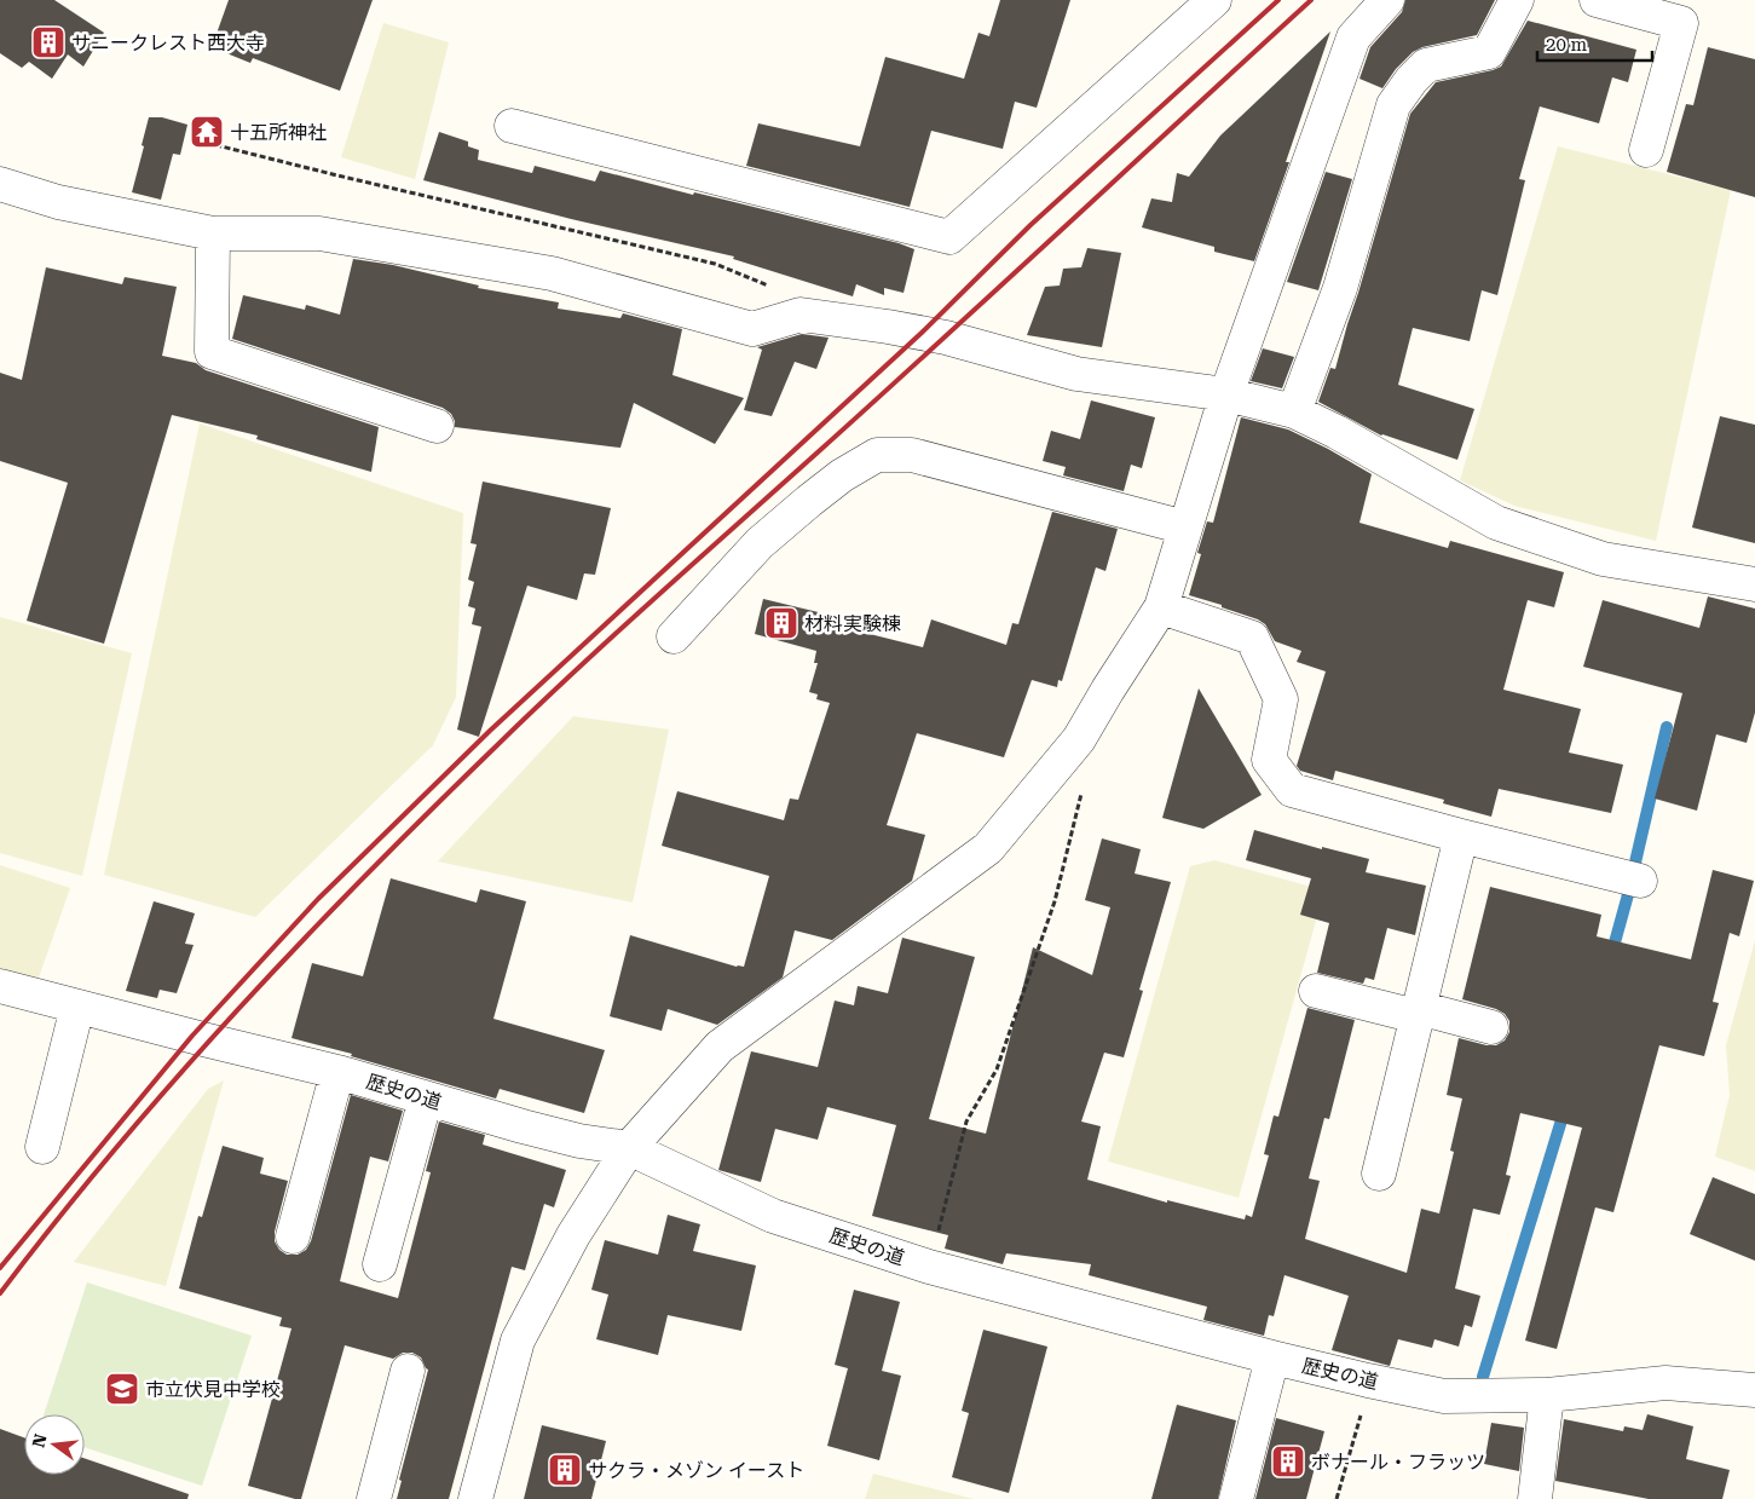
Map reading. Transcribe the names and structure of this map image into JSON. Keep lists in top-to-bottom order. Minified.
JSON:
{"streets":{"street":["歴史の道"]},"places":{"building":["サニークレスト西大寺","材料実験棟","ボナール・フラッツ","サクラ・メゾン イースト"],"temple":["十五所神社"],"school or university":["市立伏見中学校"]},"scale_bar":"20 m","north":"left"}
